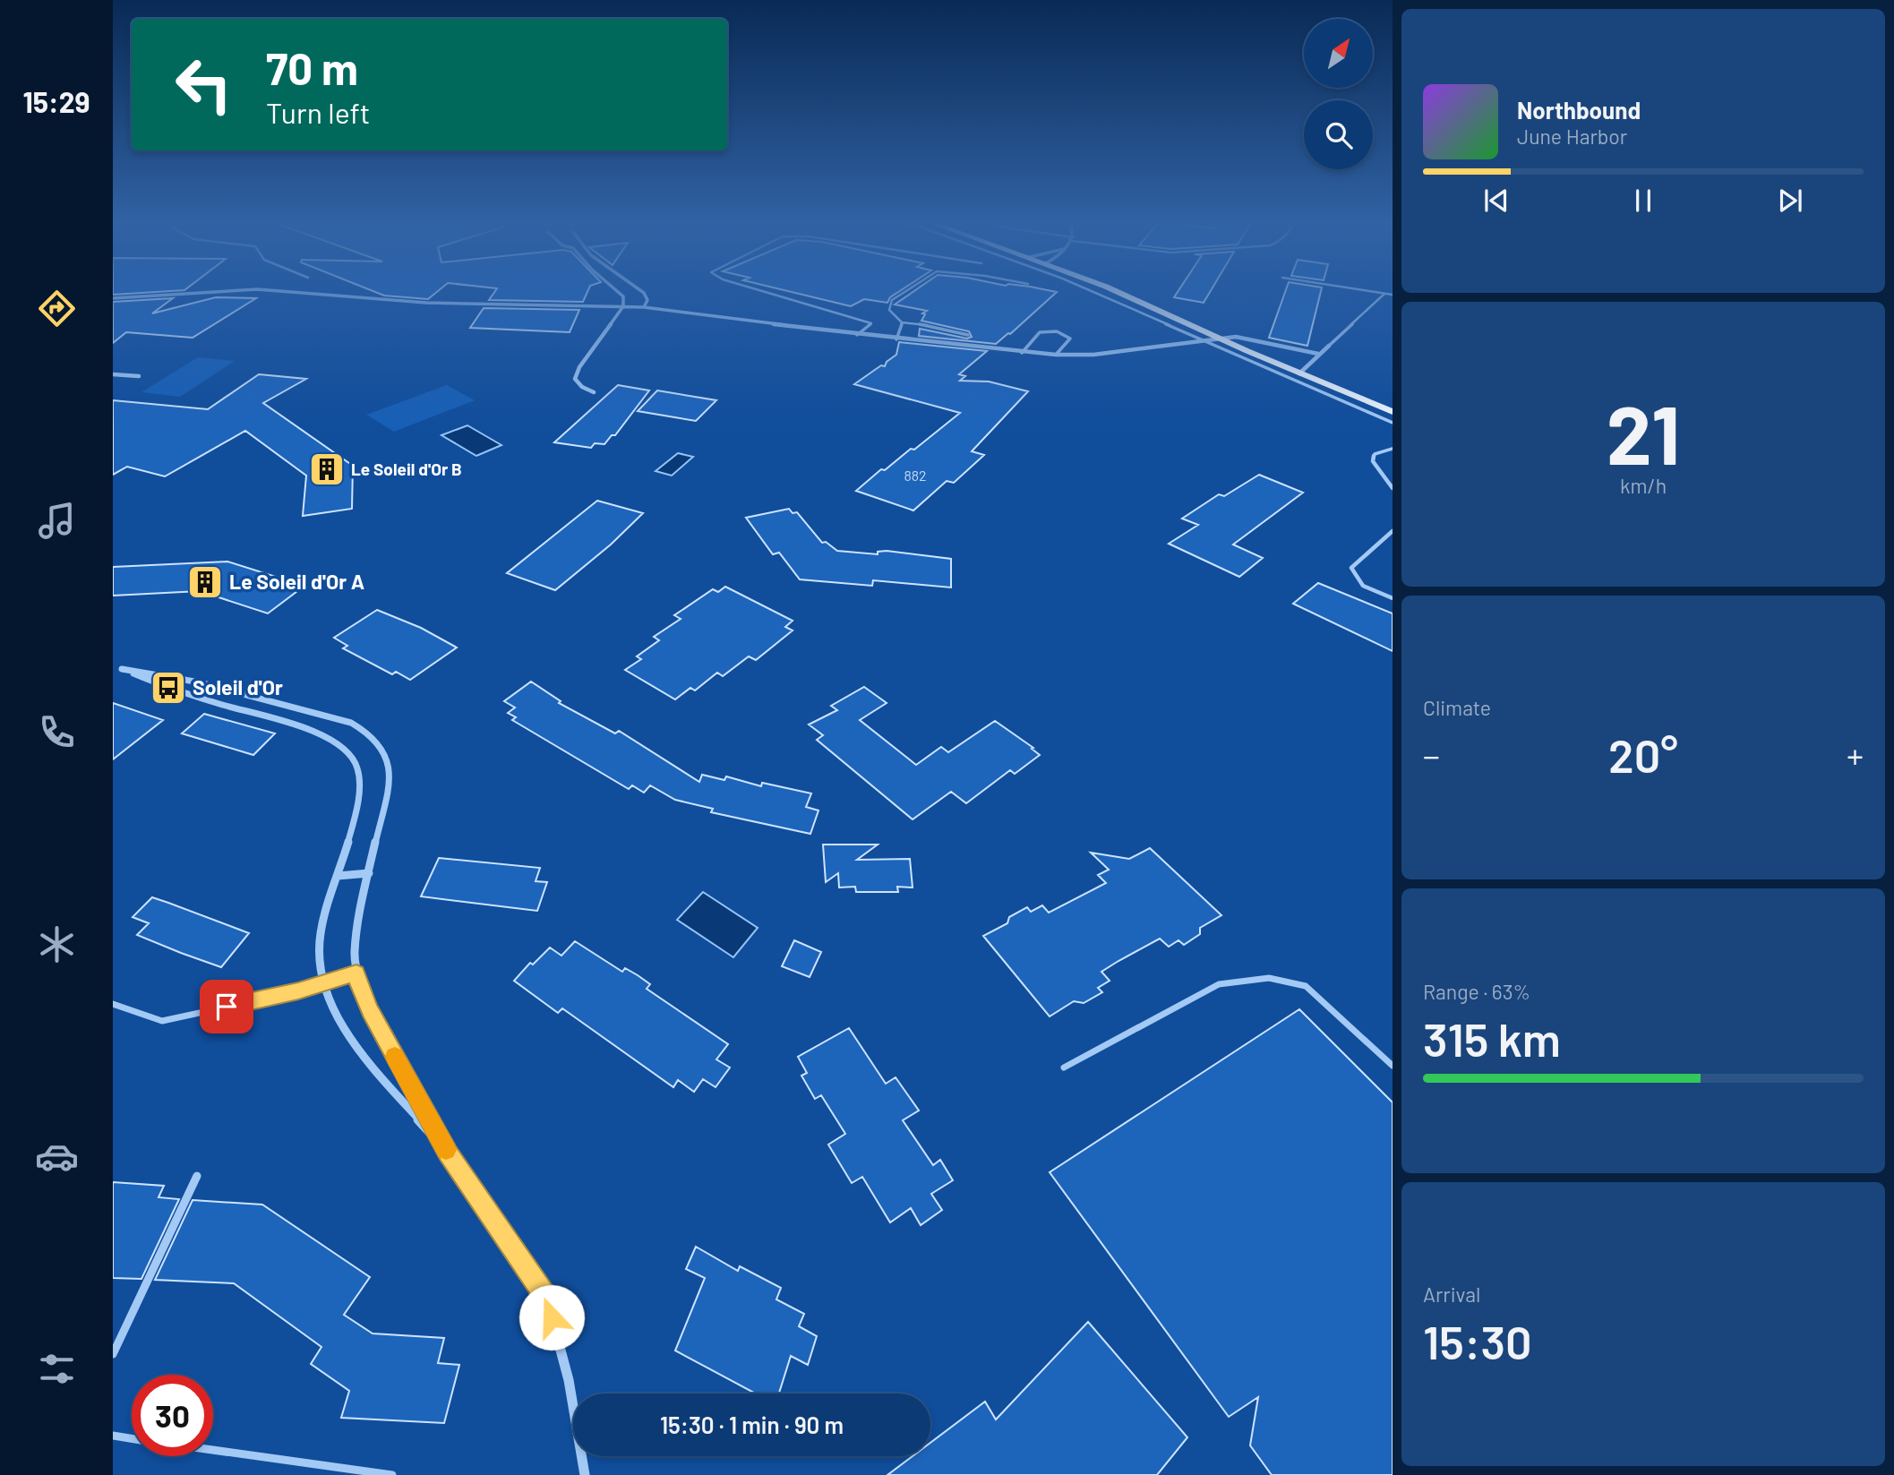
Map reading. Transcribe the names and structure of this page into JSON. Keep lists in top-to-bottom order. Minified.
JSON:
{"places":{"building":["Le Soleil d'Or B","Le Soleil d'Or A"],"bus stop":["Soleil d'Or"]},"house_numbers":["882"],"north":"top right","page":{"tabs":"15:29","turn":["70 m","Turn left"],"song":["Northbound","June Harbor"],"tile":[["21","km/h"],"Climate",["Range · 63%","315 km"],["Arrival","15:30"]],"heat":["−","20°","+"],"limit":"30","trip":"15:30 · 1 min · 90 m"}}
